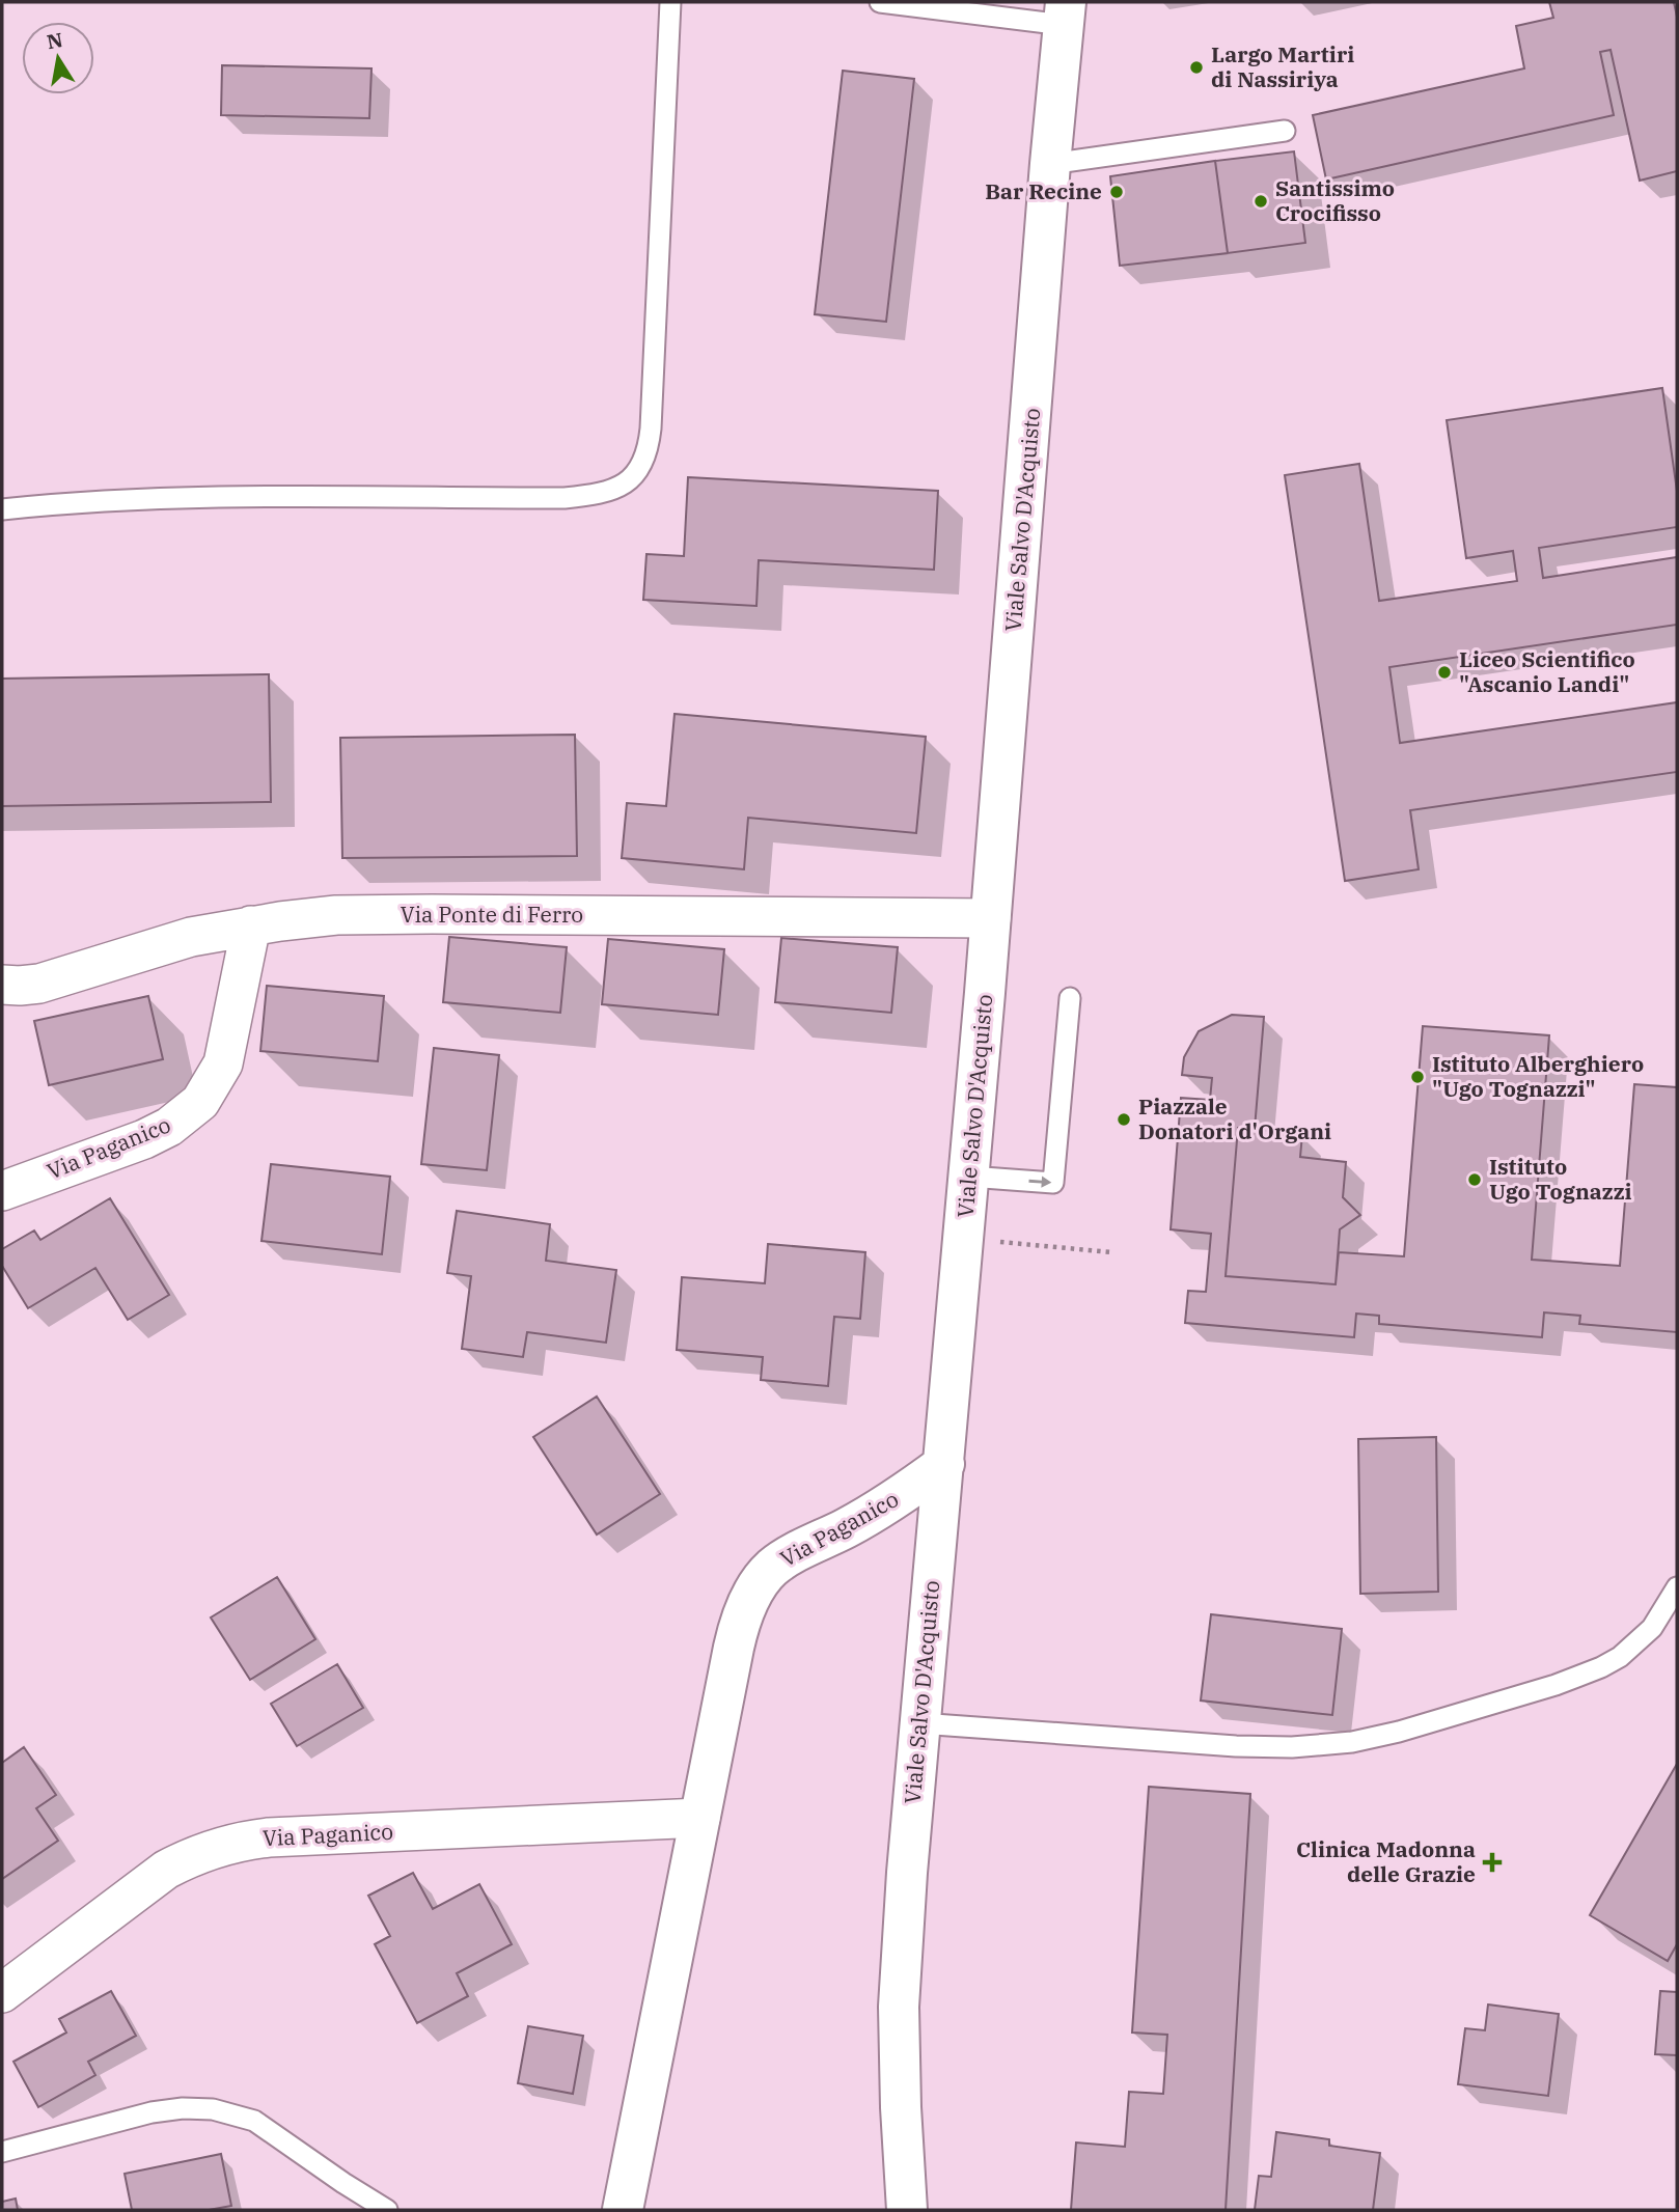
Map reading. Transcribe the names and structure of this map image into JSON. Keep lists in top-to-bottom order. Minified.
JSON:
{"streets":{"main road":["Viale Salvo D'Acquisto","Via Paganico"],"street":["Via Ponte di Ferro"]},"crossings":[["Viale Salvo D'Acquisto","Via Ponte di Ferro"],["Viale Salvo D'Acquisto","Via Paganico"],["Via Ponte di Ferro","Via Paganico"]],"places":{"other":["Largo Martiri di Nassiriya","Bar Recine","Santissimo Crocifisso","Liceo Scientifico \"Ascanio Landi\"","Istituto Alberghiero \"Ugo Tognazzi\"","Piazzale Donatori d'Organi","Istituto Ugo Tognazzi"],"health":["Clinica Madonna delle Grazie"]},"north":"top"}
